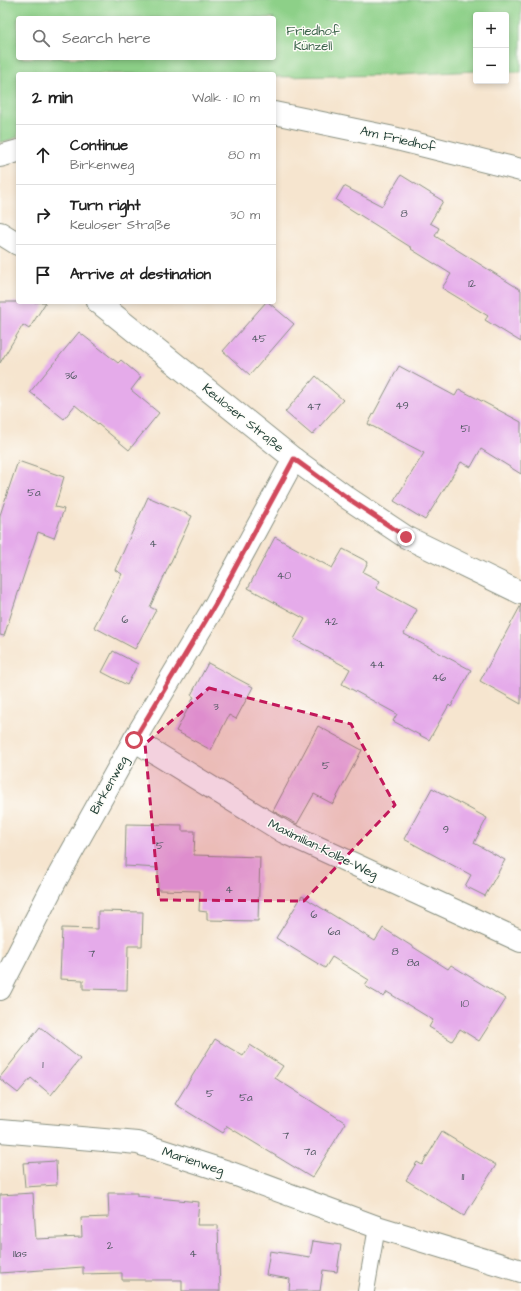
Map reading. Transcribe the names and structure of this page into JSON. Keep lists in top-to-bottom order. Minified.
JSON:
{"streets":{"street":["Am Friedhof","Keuloser Straße","Birkenweg","Maximilian-Kolbe-Weg","Marienweg"]},"crossings":[["Keuloser Straße","Birkenweg"],["Birkenweg","Maximilian-Kolbe-Weg"]],"parks":["Friedhof Künzell"],"house_numbers":["8","12","45","36","49","47","51","5a","4","40","6","42","44","46","3","5","9","5","4","6","6a","8","7","8a","10","1","5","5a","7","7a","11","2","11as","4"],"page":{"map_buttons":["+","−"],"search":"Search here","heading":["2 min","Walk · 110 m"],"list":[["Continue","Birkenweg","80 m"],["Turn right","Keuloser Straße","30 m"],"Arrive at destination"]}}
